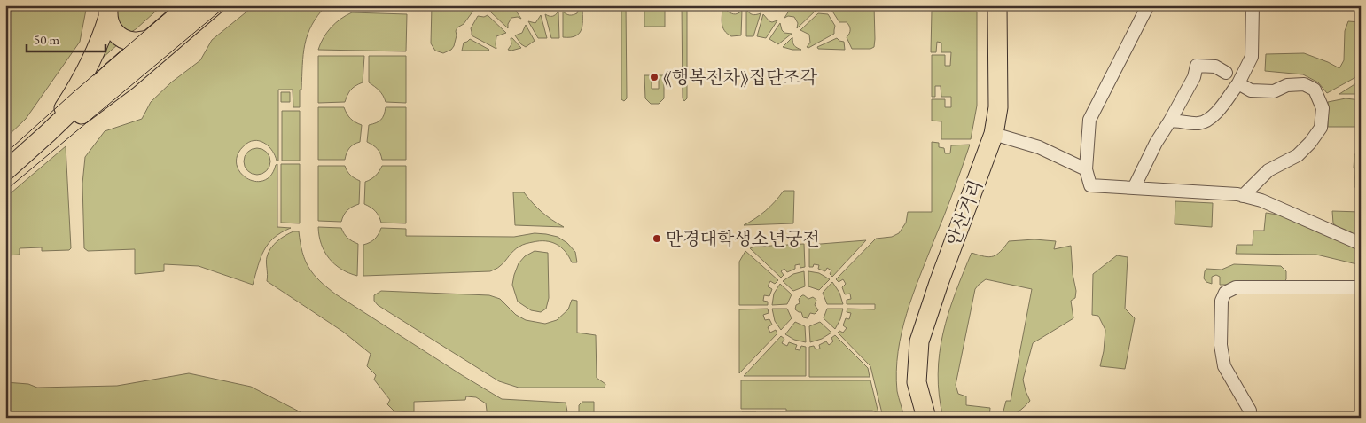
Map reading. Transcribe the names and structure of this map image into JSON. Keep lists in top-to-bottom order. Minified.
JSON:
{"streets":{"main road":["안산거리"]},"places":["《행복전차》집단조각","만경대학생소년궁전"],"scale_bar":"50 m"}
